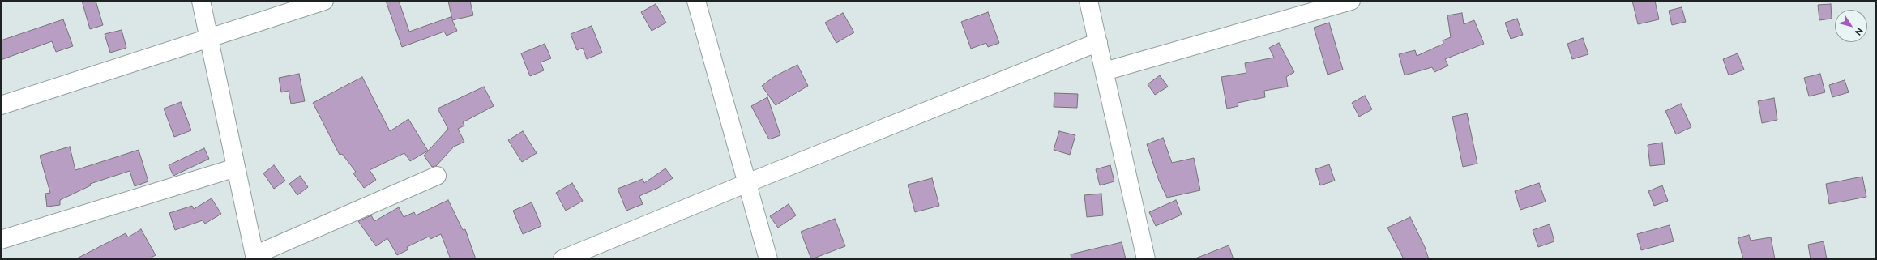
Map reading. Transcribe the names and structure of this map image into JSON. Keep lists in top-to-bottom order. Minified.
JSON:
{"north":"bottom right"}
